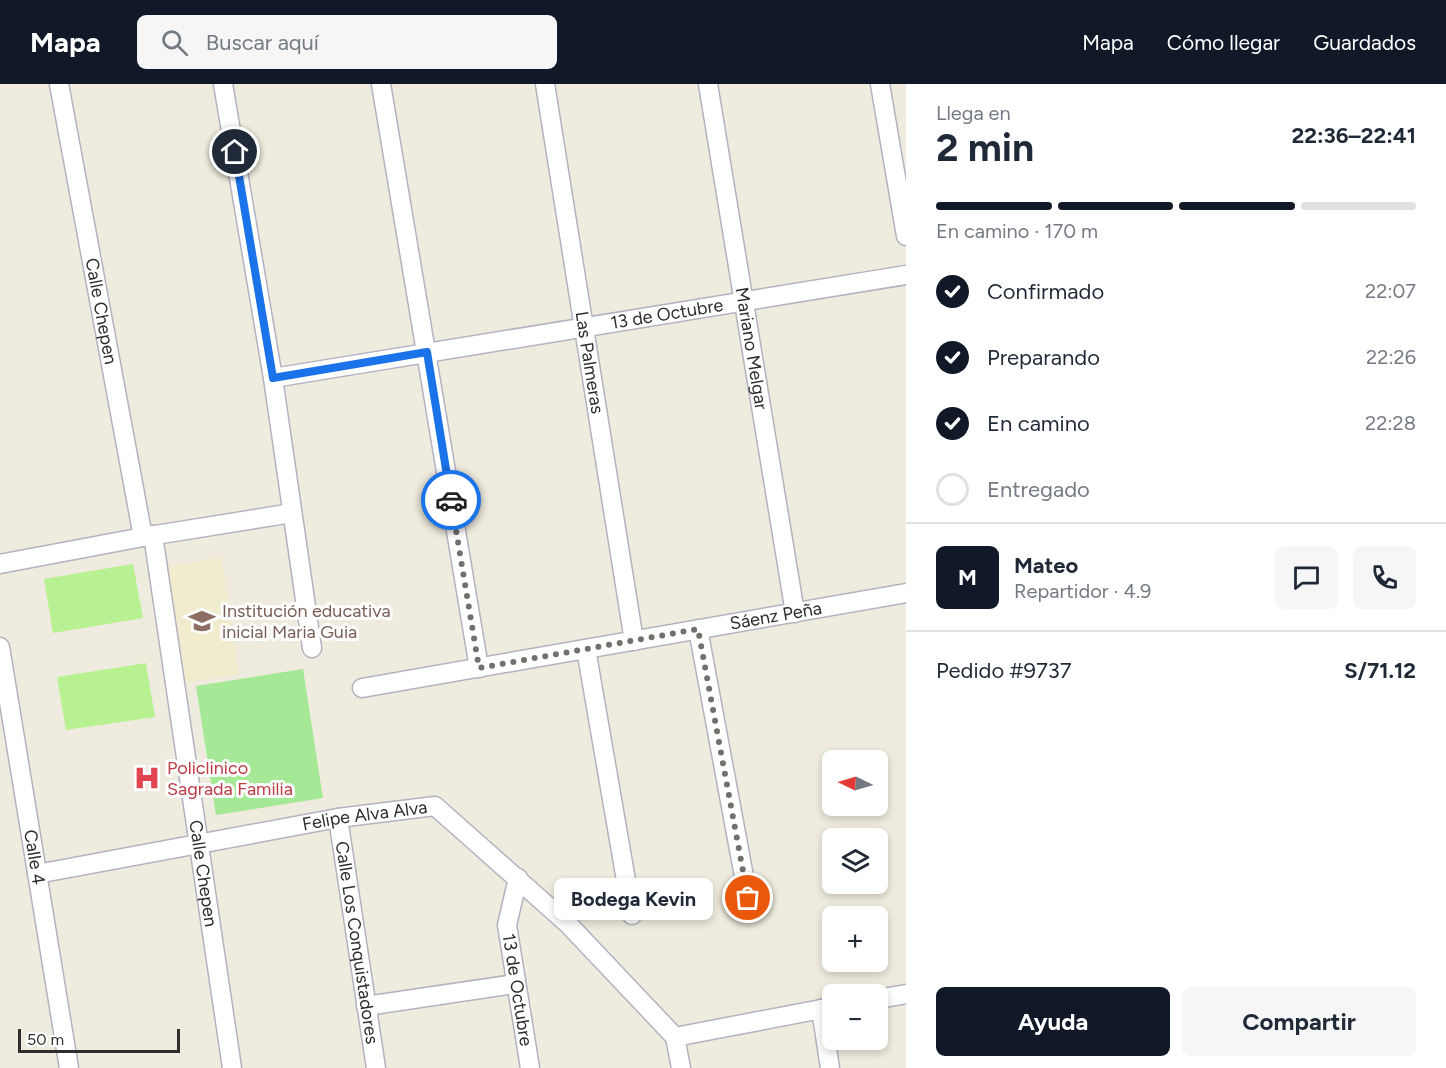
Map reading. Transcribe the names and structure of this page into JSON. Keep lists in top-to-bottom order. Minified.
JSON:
{"streets":{"street":["Calle Chepen","13 de Octubre","Mariano Melgar","Las Palmeras","Sáenz Peña","Felipe Alva Alva","Calle 4","Calle Los Conquistadores"]},"crossings":[["Calle Chepen","Felipe Alva Alva"],["13 de Octubre","Mariano Melgar"],["13 de Octubre","Las Palmeras"],["13 de Octubre","Felipe Alva Alva"],["Mariano Melgar","Sáenz Peña"],["Las Palmeras","Sáenz Peña"],["Felipe Alva Alva","Calle 4"],["Felipe Alva Alva","Calle Los Conquistadores"]],"places":{"school or university":["Institución educativa inicial Maria Guia"],"hospital":["Policlinico Sagrada Familia"],"other":["Bodega Kevin"]},"scale_bar":"50 m","north":"left","page":{"header":"Mapa","search":"Buscar aquí","nav":["Mapa","Cómo llegar","Guardados"],"heading":["2 min","Llega en","22:36–22:41"],"panel":["Mateo","Repartidor · 4.9","Pedido #9737","S/71.12"],"bar":"En camino · 170 m","list":[["Confirmado","22:07"],["Preparando","22:26"],["En camino","22:28"],"Entregado"],"round":"M","map_buttons":["+","−"],"bubble":"Bodega Kevin","buttons":["Ayuda","Compartir"],"scale":"50 m"}}
